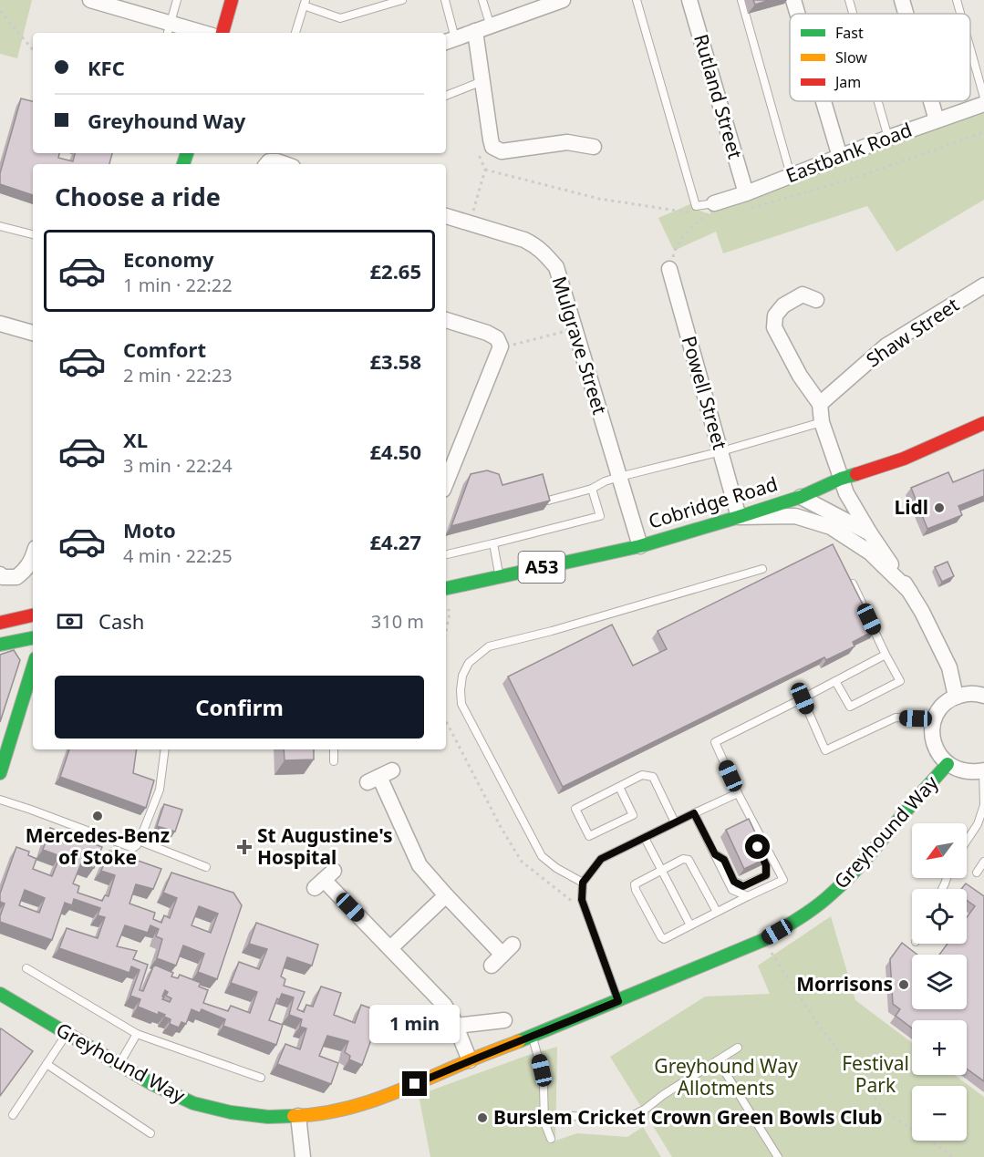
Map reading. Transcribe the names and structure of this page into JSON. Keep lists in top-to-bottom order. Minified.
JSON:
{"streets":{"main road":["Cobridge Road","A53","Greyhound Way"],"street":["Rutland Street","Eastbank Road","Shaw Street","Mulgrave Street","Powell Street"]},"crossings":[["Rutland Street","Eastbank Road"],["Mulgrave Street","Cobridge Road"],["Powell Street","Cobridge Road"]],"parks":["Festival Park","Greyhound Way Allotments"],"places":{"other":["Lidl","Mercedes-Benz of Stoke","Morrisons","Burslem Cricket Crown Green Bowls Club"],"health":["St Augustine's Hospital"]},"legend":["Fast","Slow","Jam"],"north":"bottom left","page":{"banner":["KFC","Greyhound Way"],"heading":"Choose a ride","list":[{"name":"Economy","note":"1 min · 22:22","value":"£2.65"},{"name":"Comfort","note":"2 min · 22:23","value":"£3.58"},{"name":"XL","note":"3 min · 22:24","value":"£4.50"},{"name":"Moto","note":"4 min · 22:25","value":"£4.27"}],"pay":["Cash","310 m"],"buttons":"Confirm","map_buttons":["+","−"],"bubble":"1 min"}}
